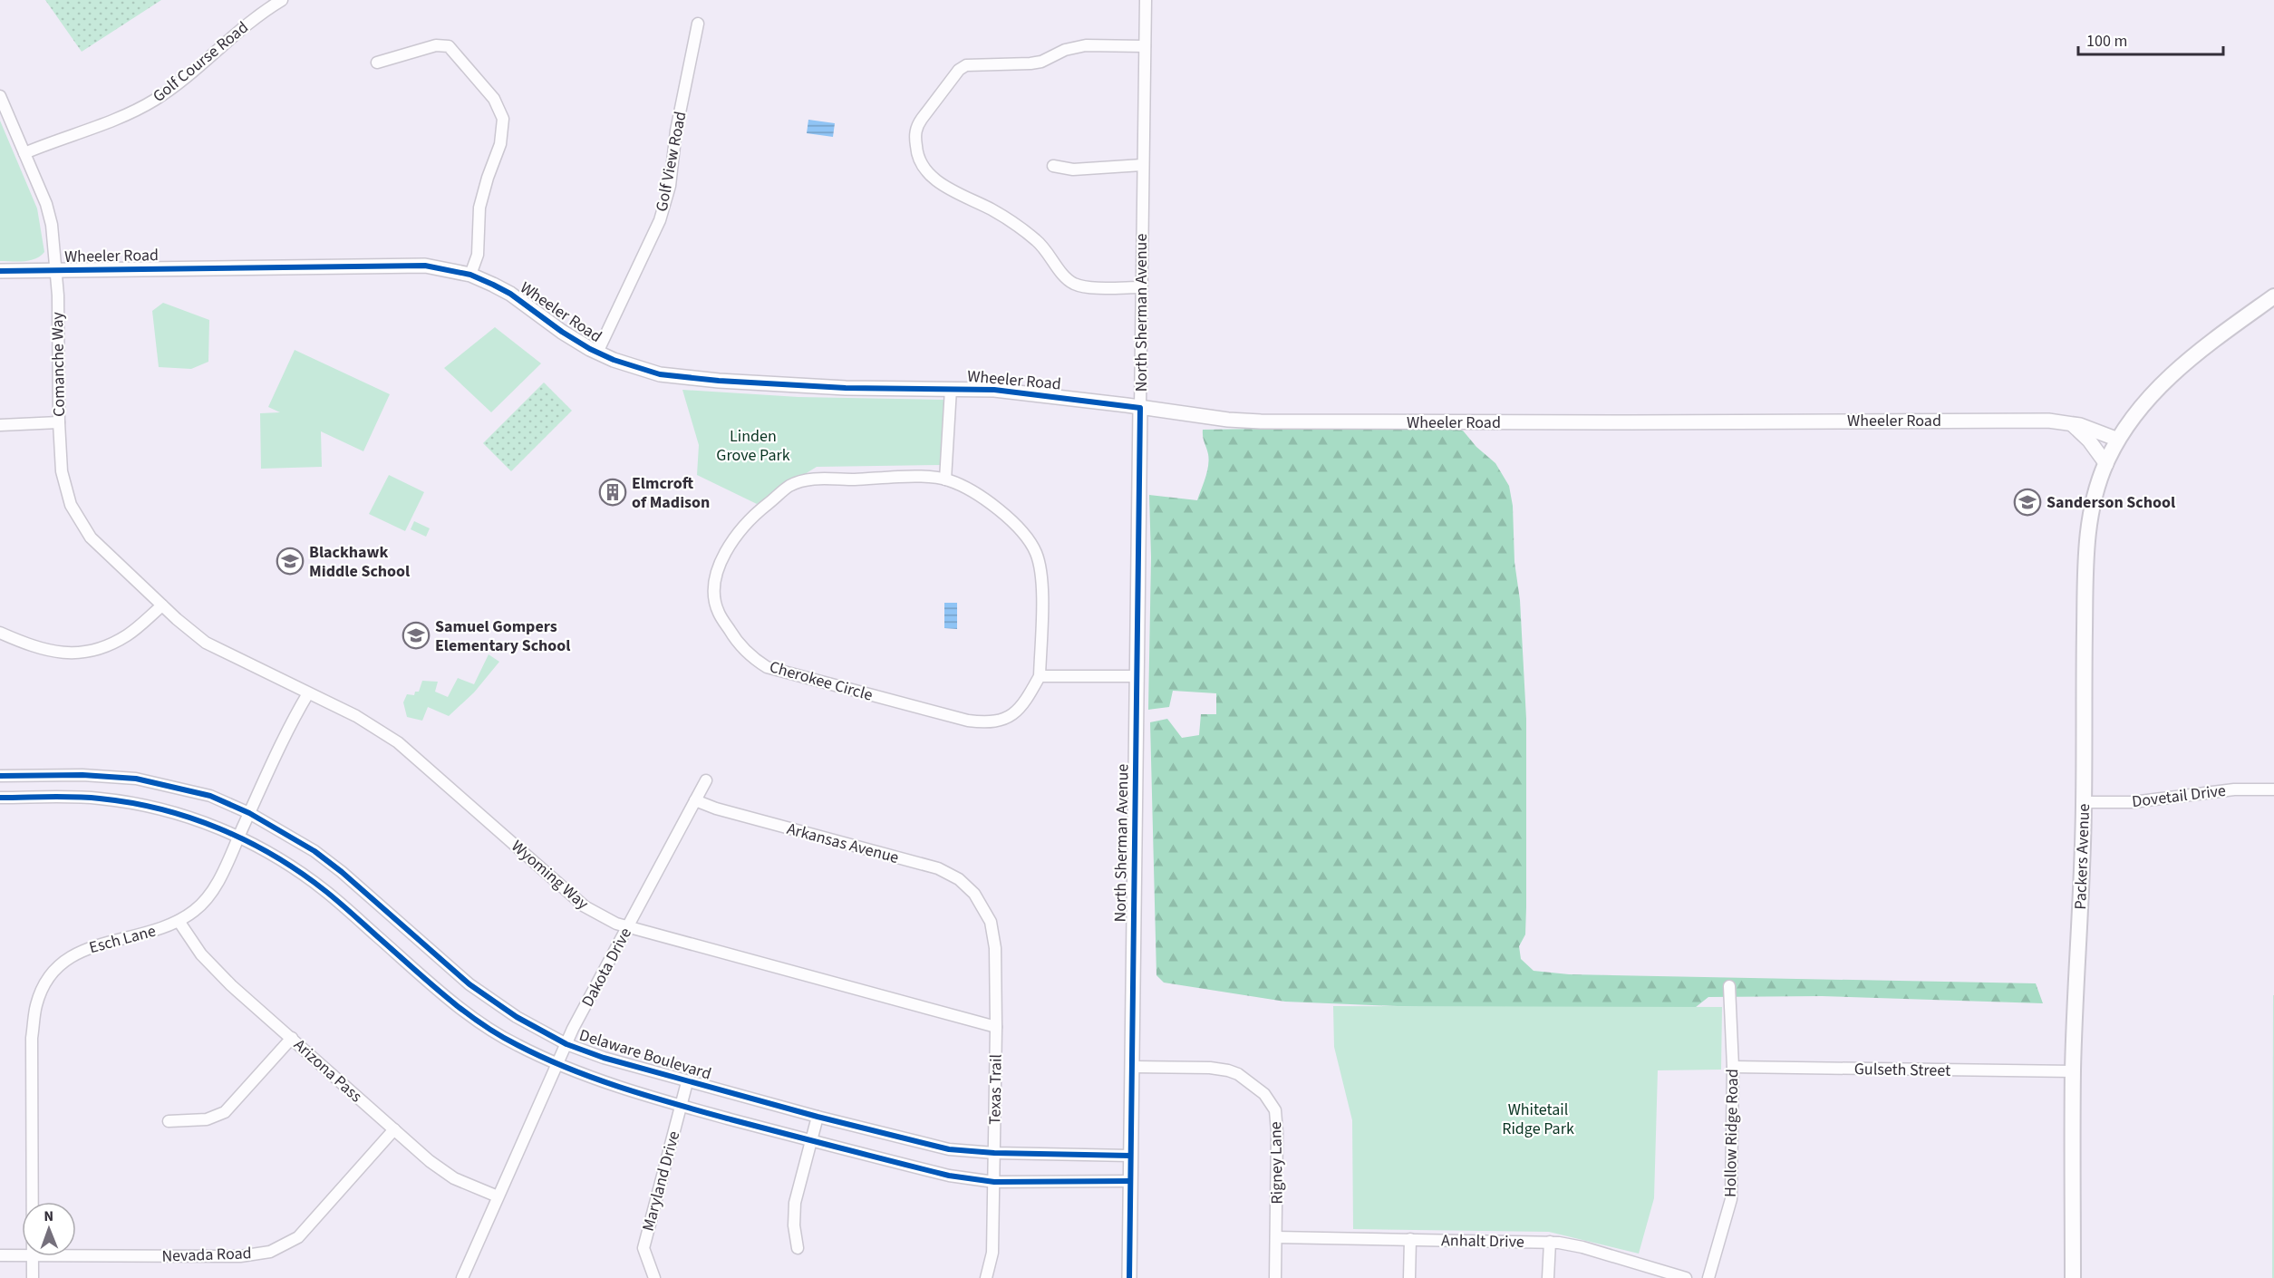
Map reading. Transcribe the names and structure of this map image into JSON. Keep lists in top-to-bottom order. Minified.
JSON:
{"streets":{"main road":["Packers Avenue"],"street":["Golf Course Road","Golf View Road","Wheeler Road","North Sherman Avenue","Comanche Way","Cherokee Circle","Dovetail Drive","Arkansas Avenue","Wyoming Way","Esch Lane","Dakota Drive","Delaware Boulevard","Gulseth Street","Arizona Pass","Texas Trail","Hollow Ridge Road","Rigney Lane","Maryland Drive","Anhalt Drive","Nevada Road"]},"crossings":[["Golf Course Road","Comanche Way"],["Golf View Road","Wheeler Road"],["Wheeler Road","North Sherman Avenue"],["Wheeler Road","Comanche Way"],["Wheeler Road","Packers Avenue"],["North Sherman Avenue","Delaware Boulevard"],["North Sherman Avenue","Rigney Lane"],["Comanche Way","Wyoming Way"],["Dovetail Drive","Packers Avenue"],["Arkansas Avenue","Dakota Drive"],["Arkansas Avenue","Texas Trail"],["Packers Avenue","Gulseth Street"],["Wyoming Way","Esch Lane"],["Wyoming Way","Dakota Drive"],["Wyoming Way","Texas Trail"],["Esch Lane","Delaware Boulevard"],["Esch Lane","Arizona Pass"],["Dakota Drive","Delaware Boulevard"],["Dakota Drive","Arizona Pass"],["Delaware Boulevard","Texas Trail"],["Delaware Boulevard","Maryland Drive"],["Gulseth Street","Hollow Ridge Road"],["Arizona Pass","Nevada Road"],["Rigney Lane","Anhalt Drive"]],"parks":["Linden Grove Park","Whitetail Ridge Park"],"places":{"building":["Elmcroft of Madison"],"school or university":["Sanderson School","Blackhawk Middle School","Samuel Gompers Elementary School"]},"scale_bar":"100 m","north":"top"}
